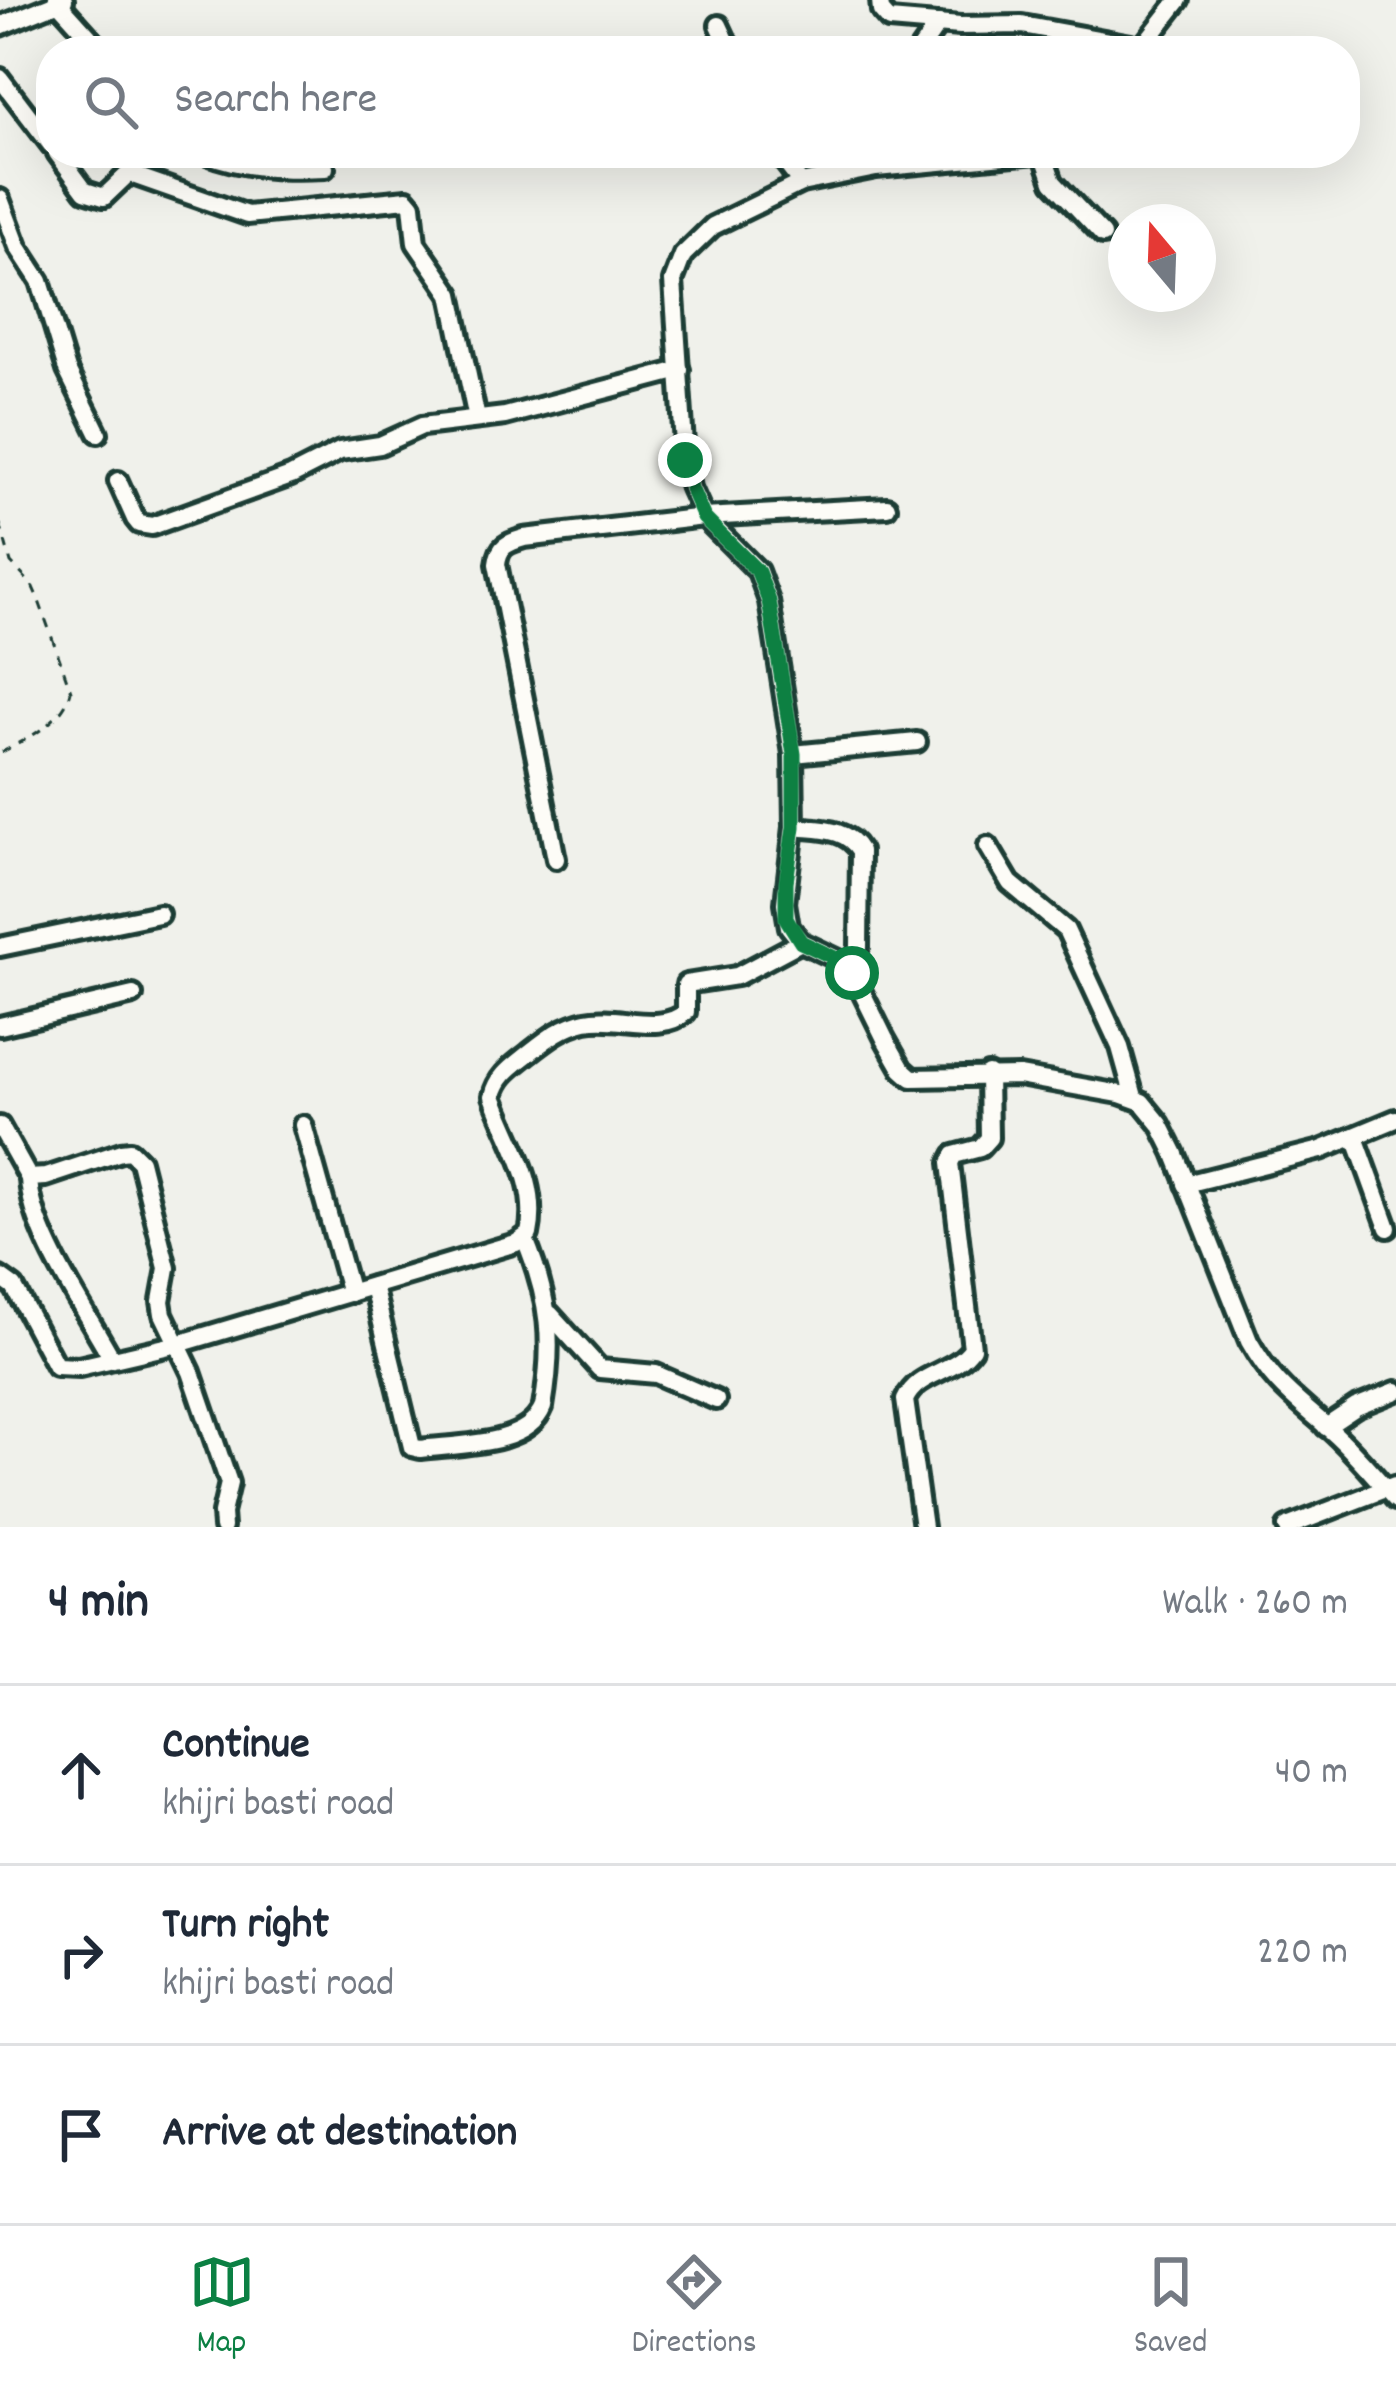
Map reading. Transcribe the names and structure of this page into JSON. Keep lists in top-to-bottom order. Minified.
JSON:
{"north":"top","page":{"search":"Search here","heading":["4 min","Walk · 260 m"],"list":[["Continue","khijri basti road","40 m"],["Turn right","khijri basti road","220 m"],"Arrive at destination"],"nav":["Map","Directions","Saved"]}}
